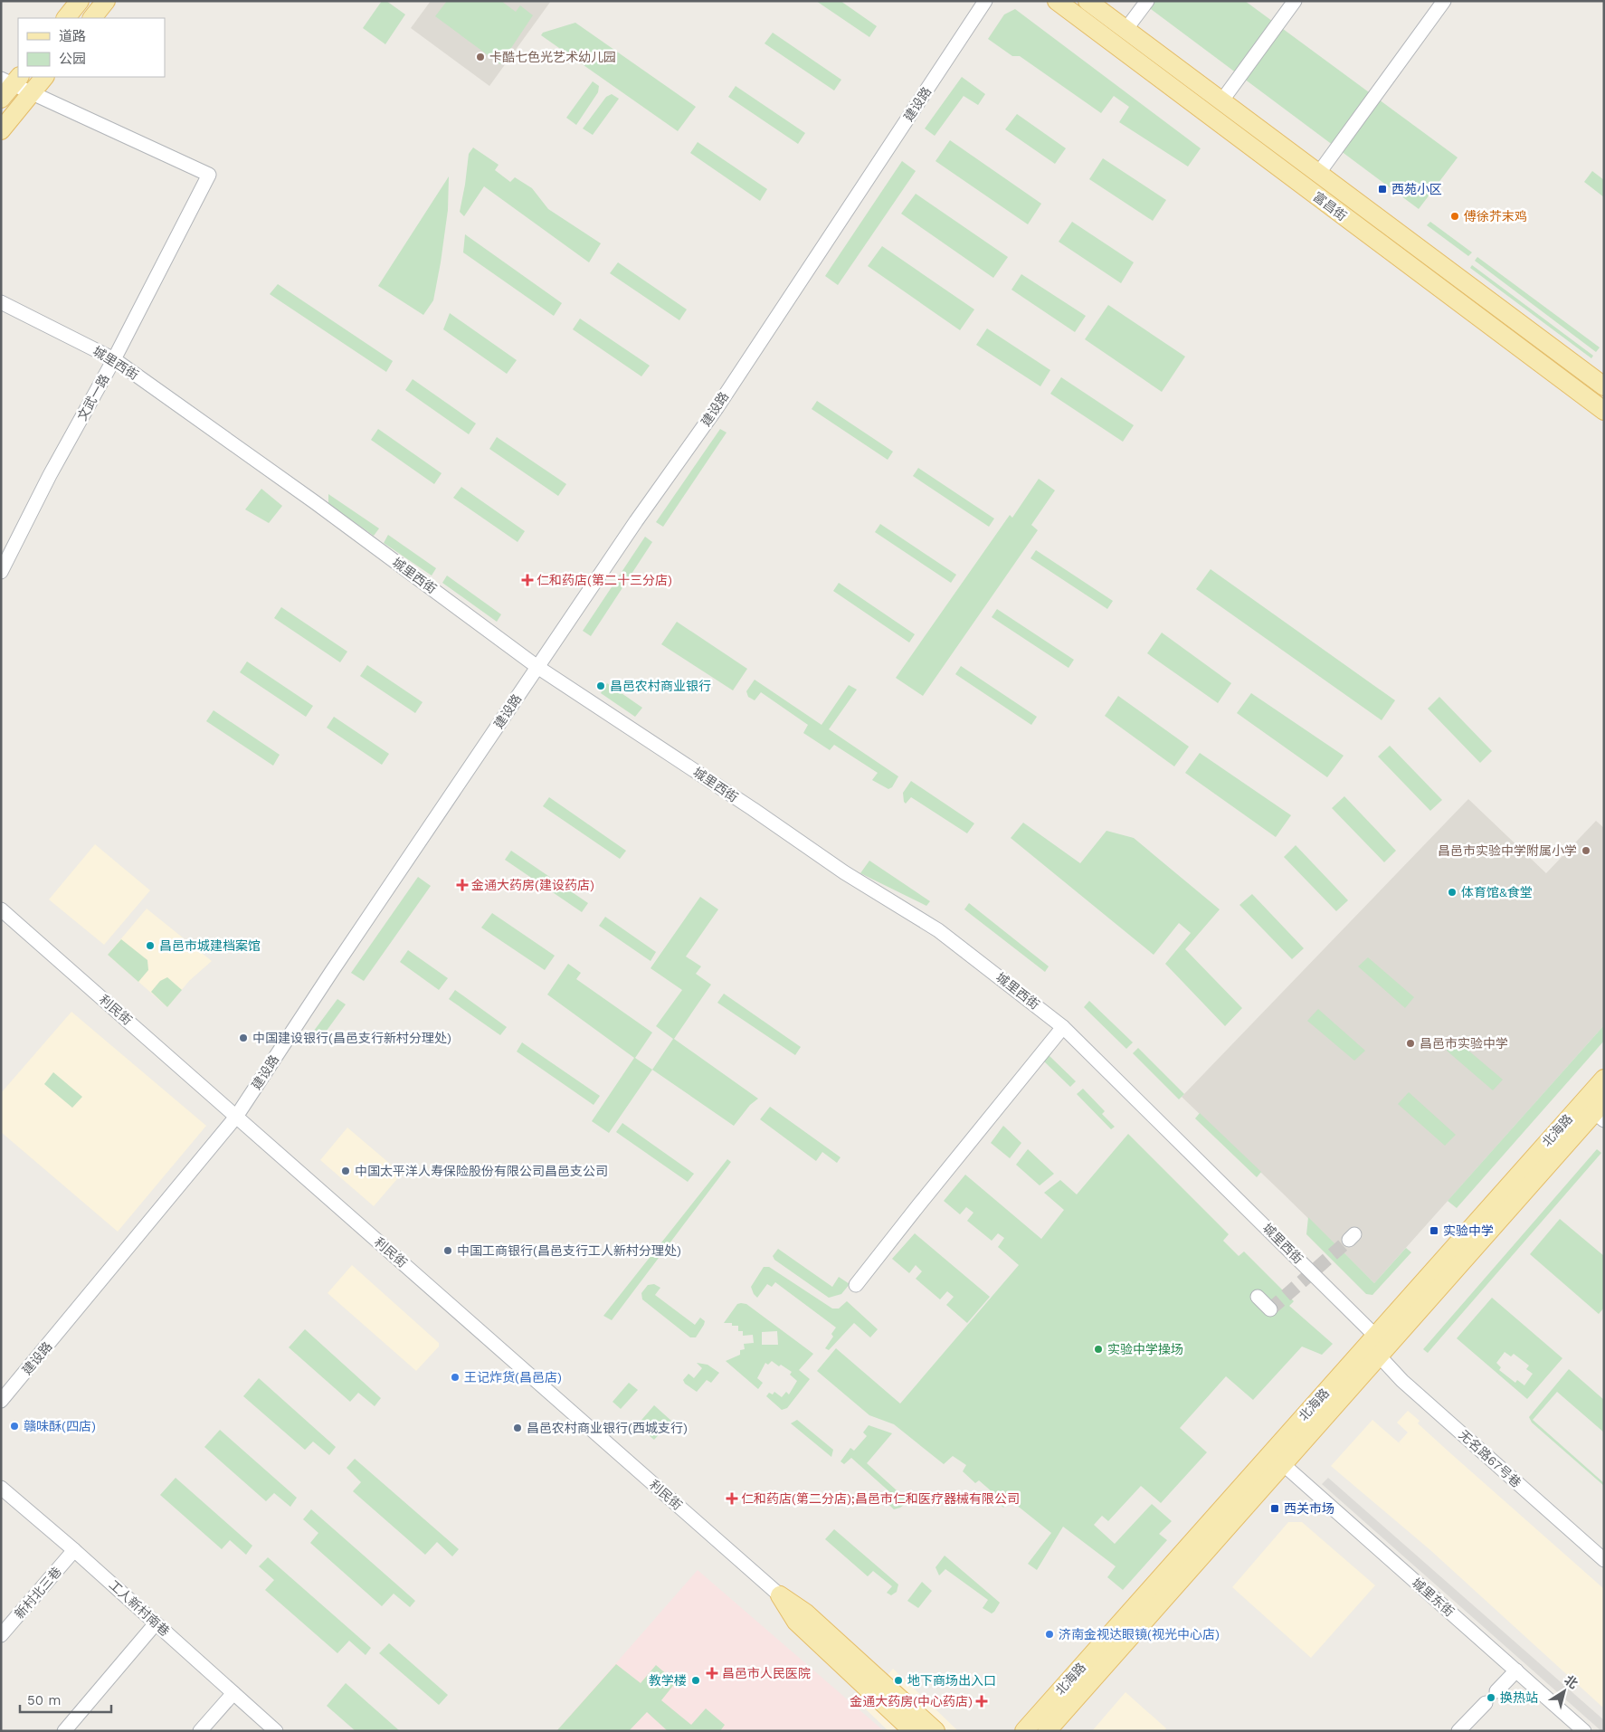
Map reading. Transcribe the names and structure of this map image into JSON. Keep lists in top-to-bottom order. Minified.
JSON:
{"streets":{"main road":["富昌街","利民街","北海路"],"street":["建设路","城里西街","文武一路","无名路67号巷","新村北三巷","城里东街","工人新村南巷"]},"crossings":[["建设路","城里西街"],["建设路","利民街"],["城里西街","文武一路"],["城里西街","北海路"],["北海路","无名路67号巷"],["北海路","城里东街"],["新村北三巷","工人新村南巷"]],"places":{"other":["卡酷七色光艺术幼儿园","傅徐芥末鸡","昌邑农村商业银行","昌邑市实验中学附属小学","体育馆&食堂","昌邑市城建档案馆","中国建设银行(昌邑支行新村分理处)","昌邑市实验中学","中国太平洋人寿保险股份有限公司昌邑支公司","中国工商银行(昌邑支行工人新村分理处)","实验中学操场","王记炸货(昌邑店)","赣味酥(四店)","昌邑农村商业银行(西城支行)","济南金视达眼镜(视光中心店)","教学楼","地下商场出入口","换热站"],"transit":["西苑小区","实验中学","西关市场"],"health":["仁和药店(第二十三分店)","金通大药房(建设药店)","仁和药店(第二分店);昌邑市仁和医疗器械有限公司","昌邑市人民医院","金通大药房(中心药店)"]},"legend":["道路","公园"],"scale_bar":"50 m","north":"top right"}
